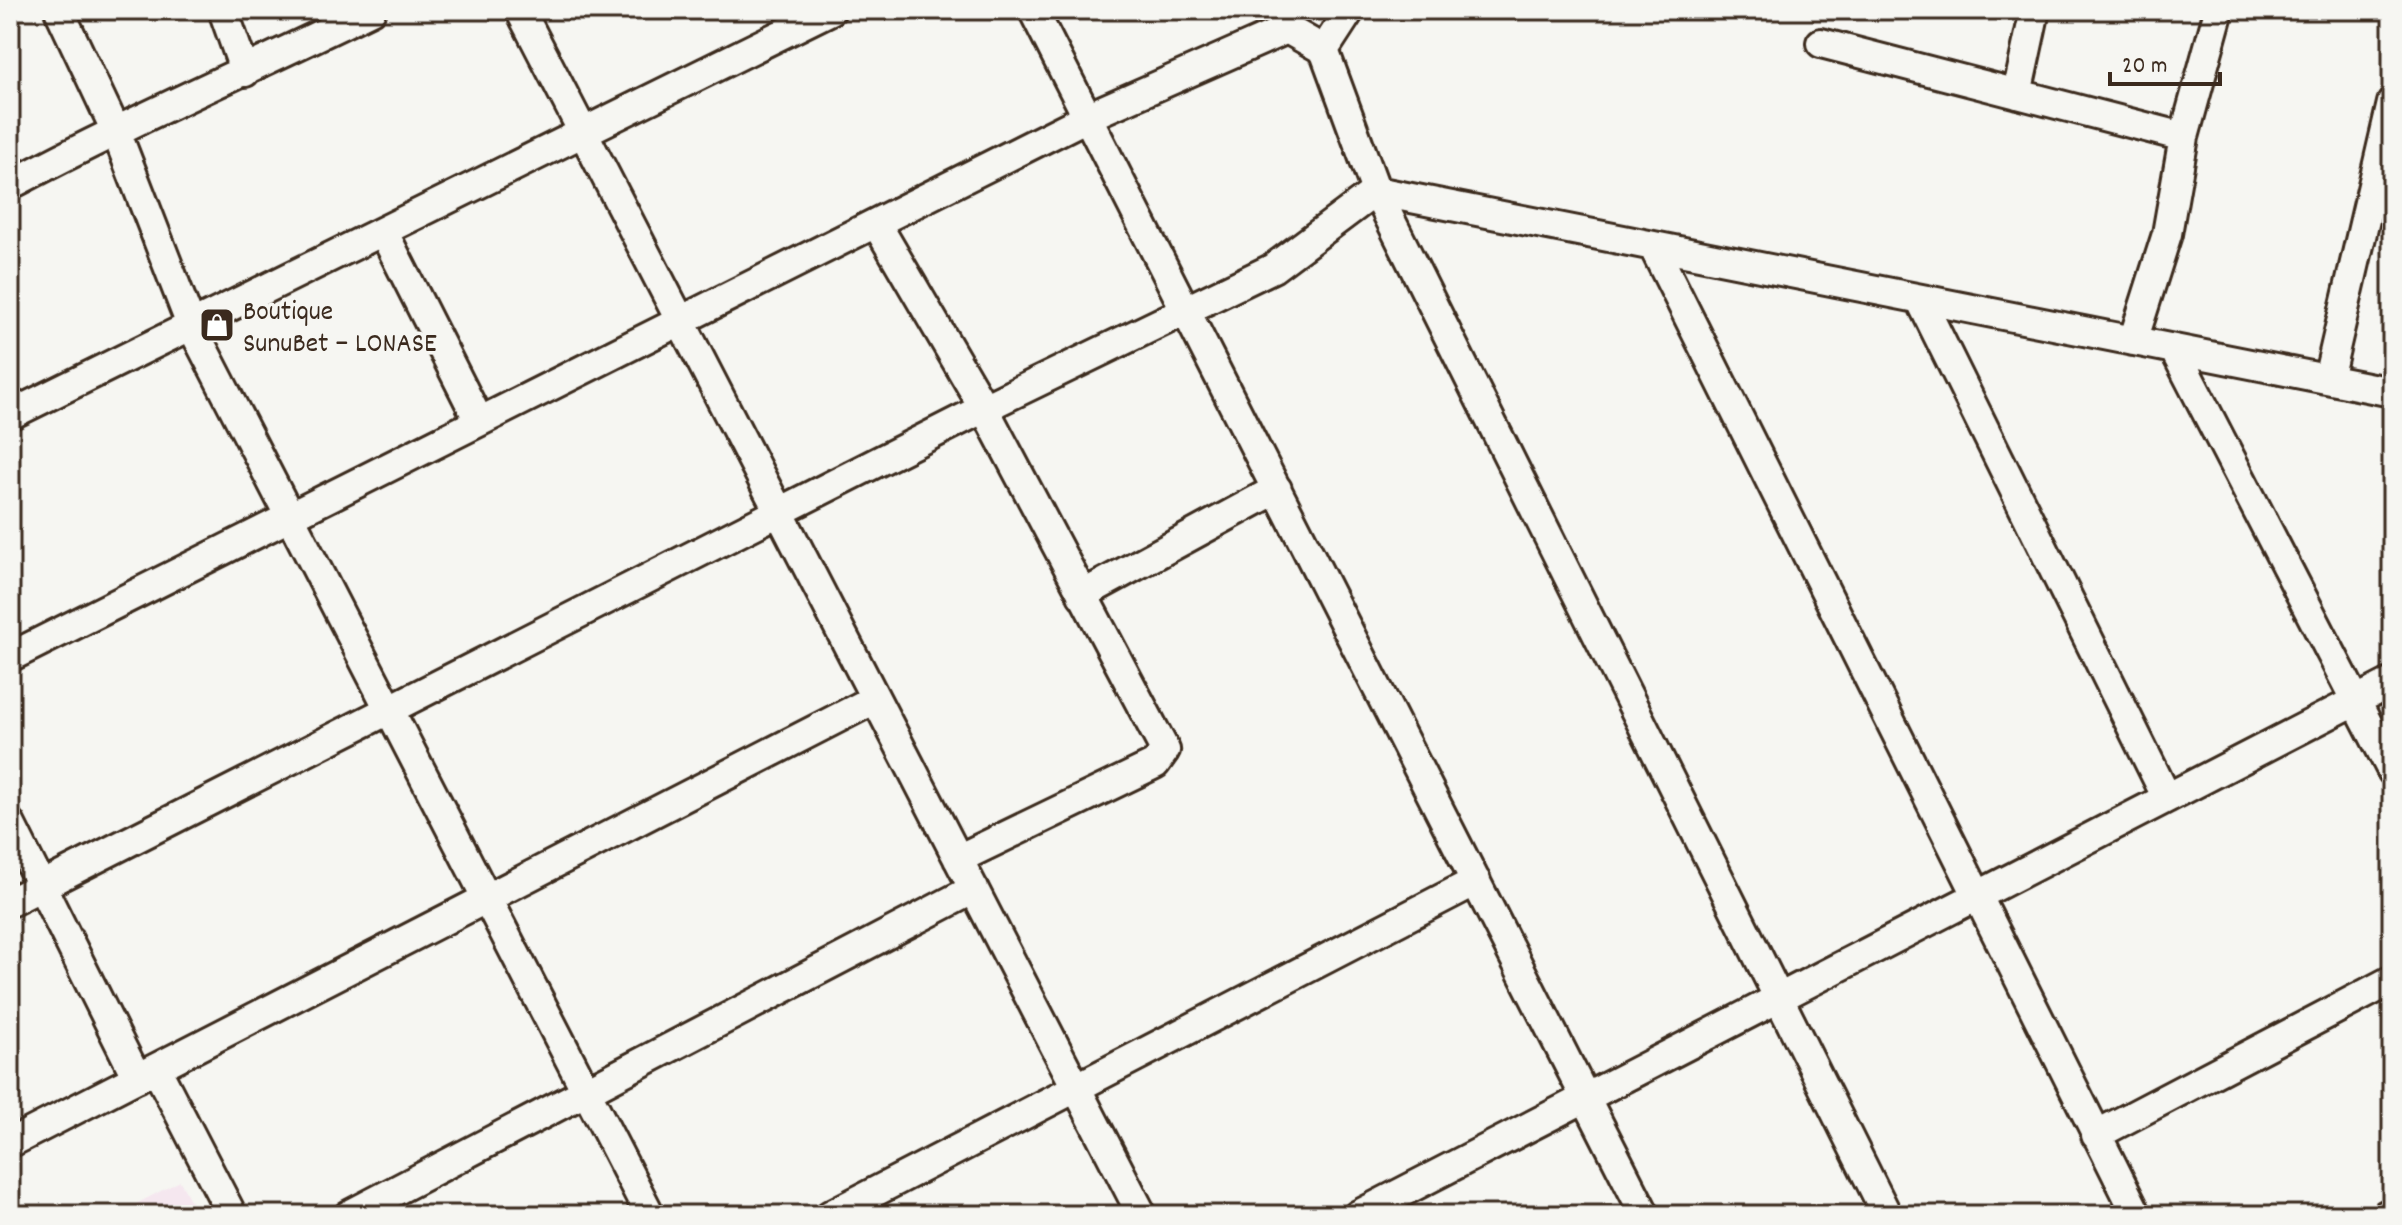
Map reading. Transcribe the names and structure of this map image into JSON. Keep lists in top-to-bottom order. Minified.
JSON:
{"places":{"shop":["Boutique SunuBet – LONASE"]},"scale_bar":"20 m"}
